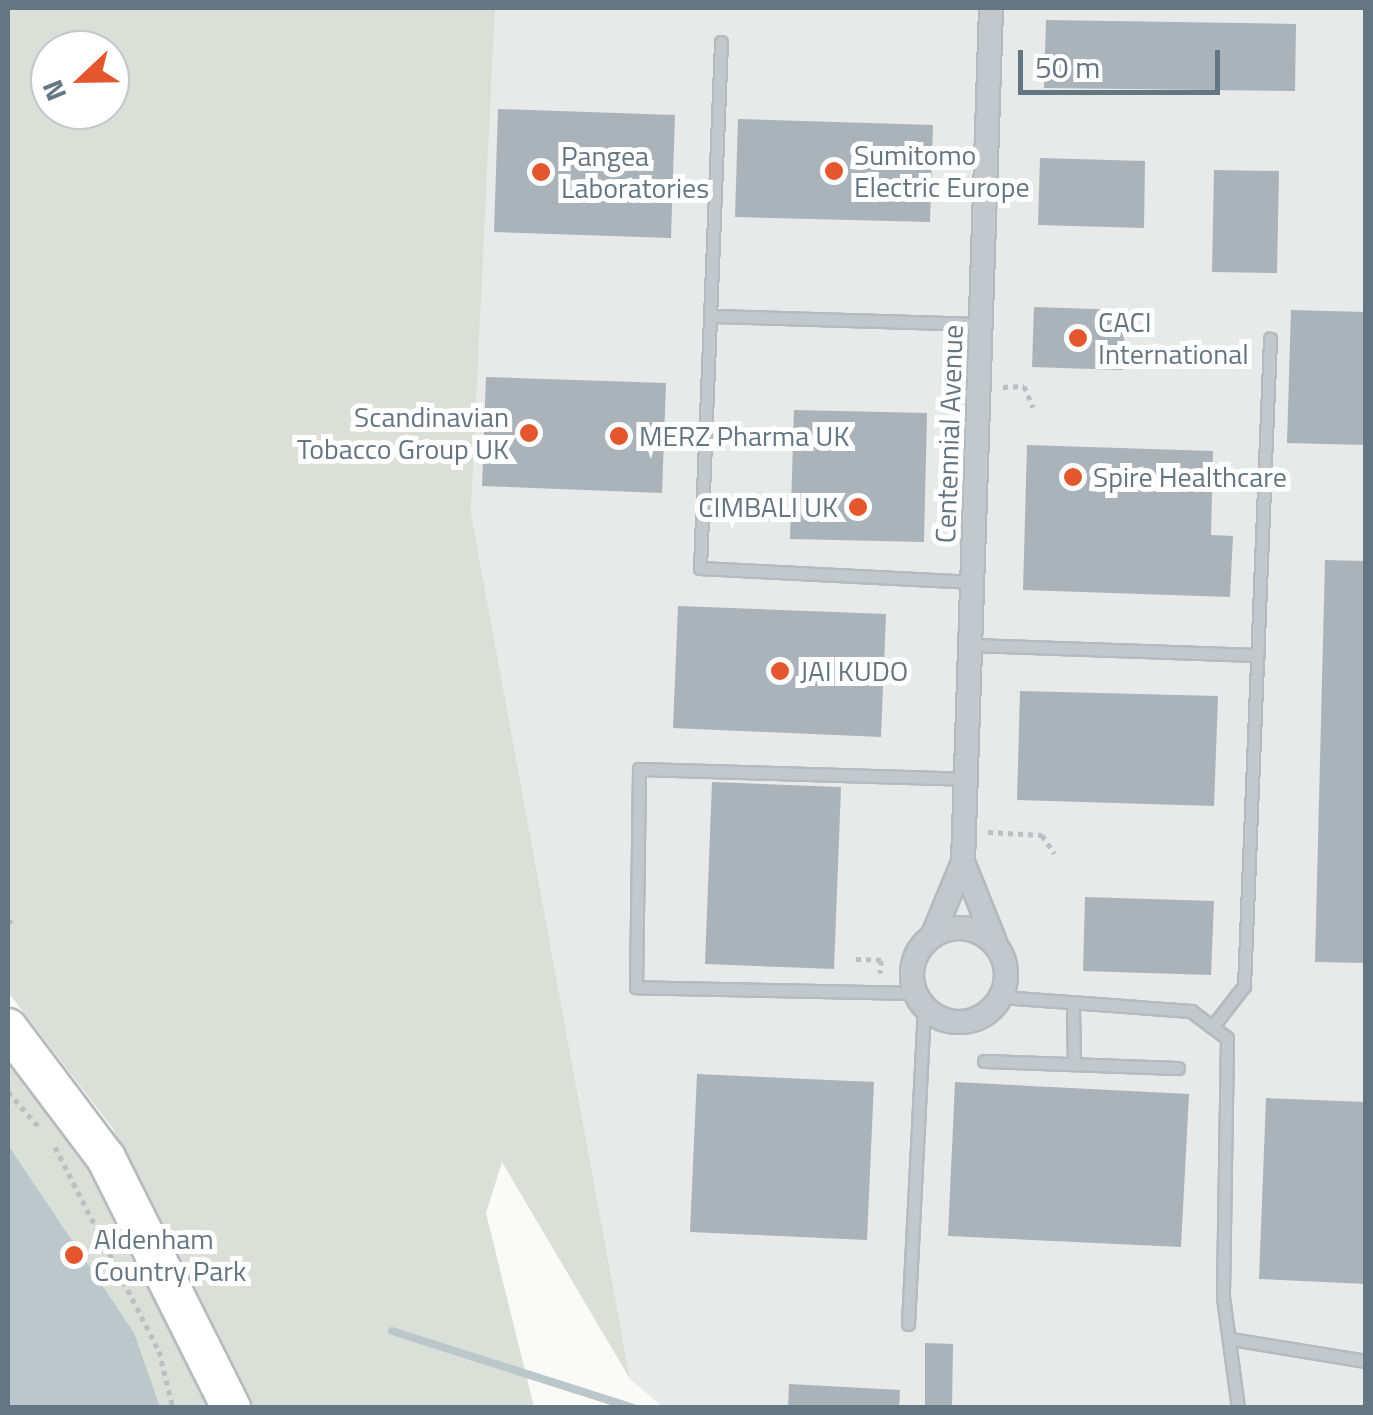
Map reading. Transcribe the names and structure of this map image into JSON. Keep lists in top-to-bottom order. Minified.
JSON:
{"streets":{"street":["Centennial Avenue"]},"places":["Sumitomo Electric Europe","Pangea Laboratories","CACI International","Scandinavian Tobacco Group UK","MERZ Pharma UK","Spire Healthcare","CIMBALI UK","JAI KUDO","Aldenham Country Park"],"scale_bar":"50 m","north":"left"}
